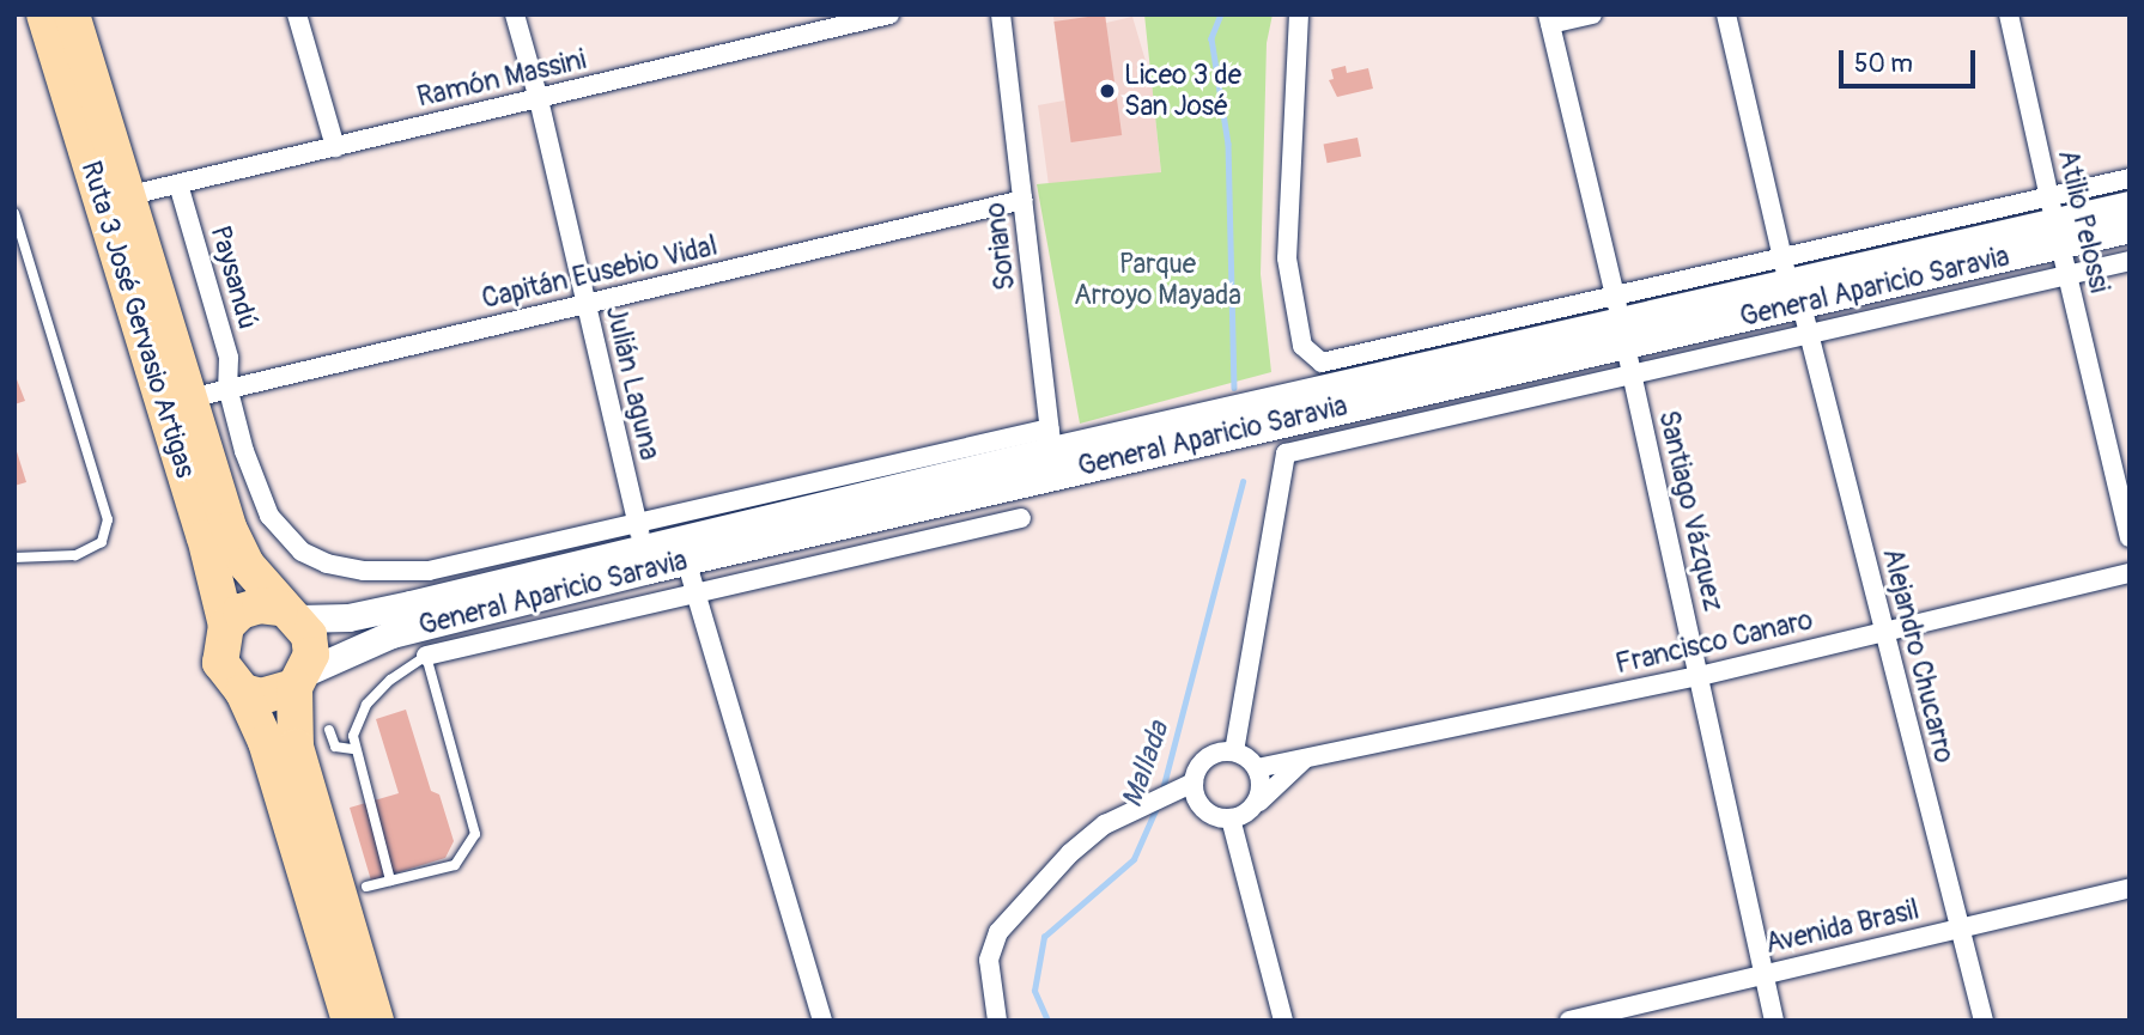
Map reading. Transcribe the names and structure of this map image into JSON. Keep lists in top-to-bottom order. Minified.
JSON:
{"streets":{"highway":["Ruta 3 José Gervasio Artigas"],"main road":["General Aparicio Saravia"],"street":["Ramón Massini","Atilio Pelossi","Soriano","Capitán Eusebio Vidal","Paysandú","Julián Laguna","Santiago Vázquez","Francisco Canaro","Alejandro Chucarro","Avenida Brasil"]},"crossings":[["Ramón Massini","Paysandú"],["Ramón Massini","Julián Laguna"],["Atilio Pelossi","General Aparicio Saravia"],["Soriano","Capitán Eusebio Vidal"],["Soriano","General Aparicio Saravia"],["Capitán Eusebio Vidal","Paysandú"],["Capitán Eusebio Vidal","General Aparicio Saravia"],["Capitán Eusebio Vidal","Julián Laguna"],["Paysandú","General Aparicio Saravia"],["General Aparicio Saravia","Ruta 3 José Gervasio Artigas"],["General Aparicio Saravia","Julián Laguna"],["General Aparicio Saravia","Santiago Vázquez"],["General Aparicio Saravia","Francisco Canaro"],["General Aparicio Saravia","Alejandro Chucarro"],["Santiago Vázquez","Francisco Canaro"],["Santiago Vázquez","Avenida Brasil"],["Francisco Canaro","Alejandro Chucarro"],["Alejandro Chucarro","Avenida Brasil"]],"water":["Mallada"],"parks":["Parque Arroyo Mayada"],"places":["Liceo 3 de San José"],"scale_bar":"50 m"}
